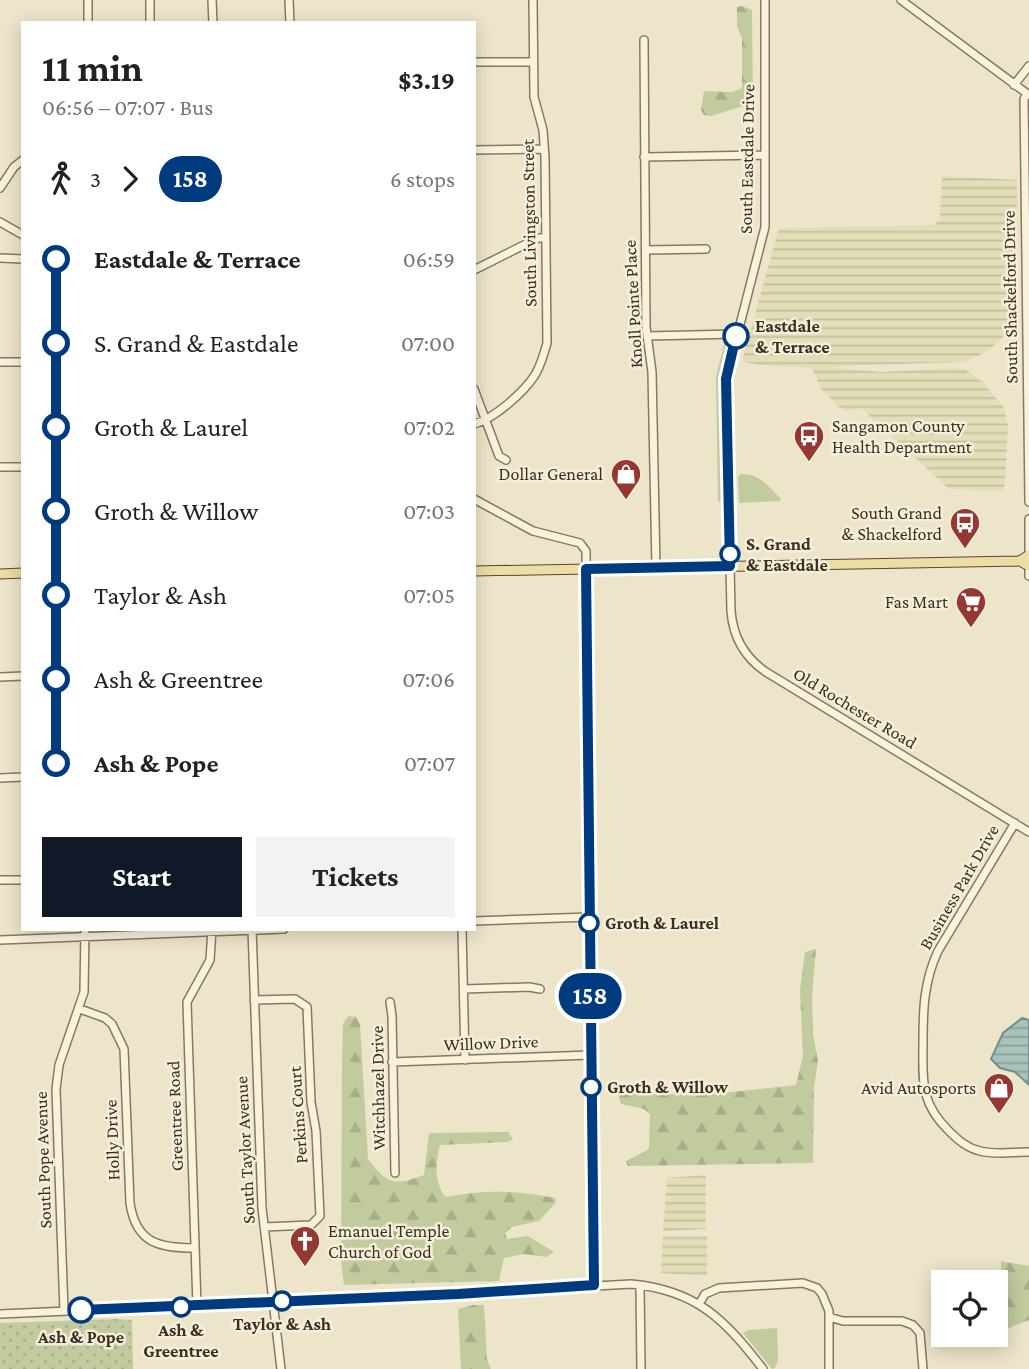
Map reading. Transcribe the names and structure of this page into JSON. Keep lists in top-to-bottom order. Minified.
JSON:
{"streets":{"street":["South Eastdale Drive","South Livingston Street","South Shackelford Drive","Knoll Pointe Place","Old Rochester Road","Business Park Drive","Willow Drive","Witchhazel Drive","Perkins Court","Greentree Road","Holly Drive","South Taylor Avenue","South Pope Avenue"]},"crossings":[["South Eastdale Drive","Old Rochester Road"],["Old Rochester Road","Business Park Drive"],["Willow Drive","Witchhazel Drive"],["Perkins Court","South Taylor Avenue"],["Greentree Road","Holly Drive"],["Holly Drive","South Pope Avenue"]],"places":{"other":["Eastdale & Terrace","S. Grand & Eastdale","Groth & Laurel","Groth & Willow","Taylor & Ash","Ash & Greentree","Ash & Pope"],"bus stop":["Sangamon County Health Department","South Grand & Shackelford"],"shop":["Dollar General","Avid Autosports"],"supermarket":["Fas Mart"],"church":["Emanuel Temple Church of God"]},"lines":["bus line 158"],"page":{"on_map":"158","heading":["11 min","06:56 – 07:07 · Bus","$3.19"],"legs":["3","158","6 stops"],"list":[{"name":"Eastdale & Terrace","value":"06:59"},{"name":"S. Grand & Eastdale","value":"07:00"},{"name":"Groth & Laurel","value":"07:02"},{"name":"Groth & Willow","value":"07:03"},{"name":"Taylor & Ash","value":"07:05"},{"name":"Ash & Greentree","value":"07:06"},{"name":"Ash & Pope","value":"07:07"}],"buttons":["Start","Tickets"]}}
